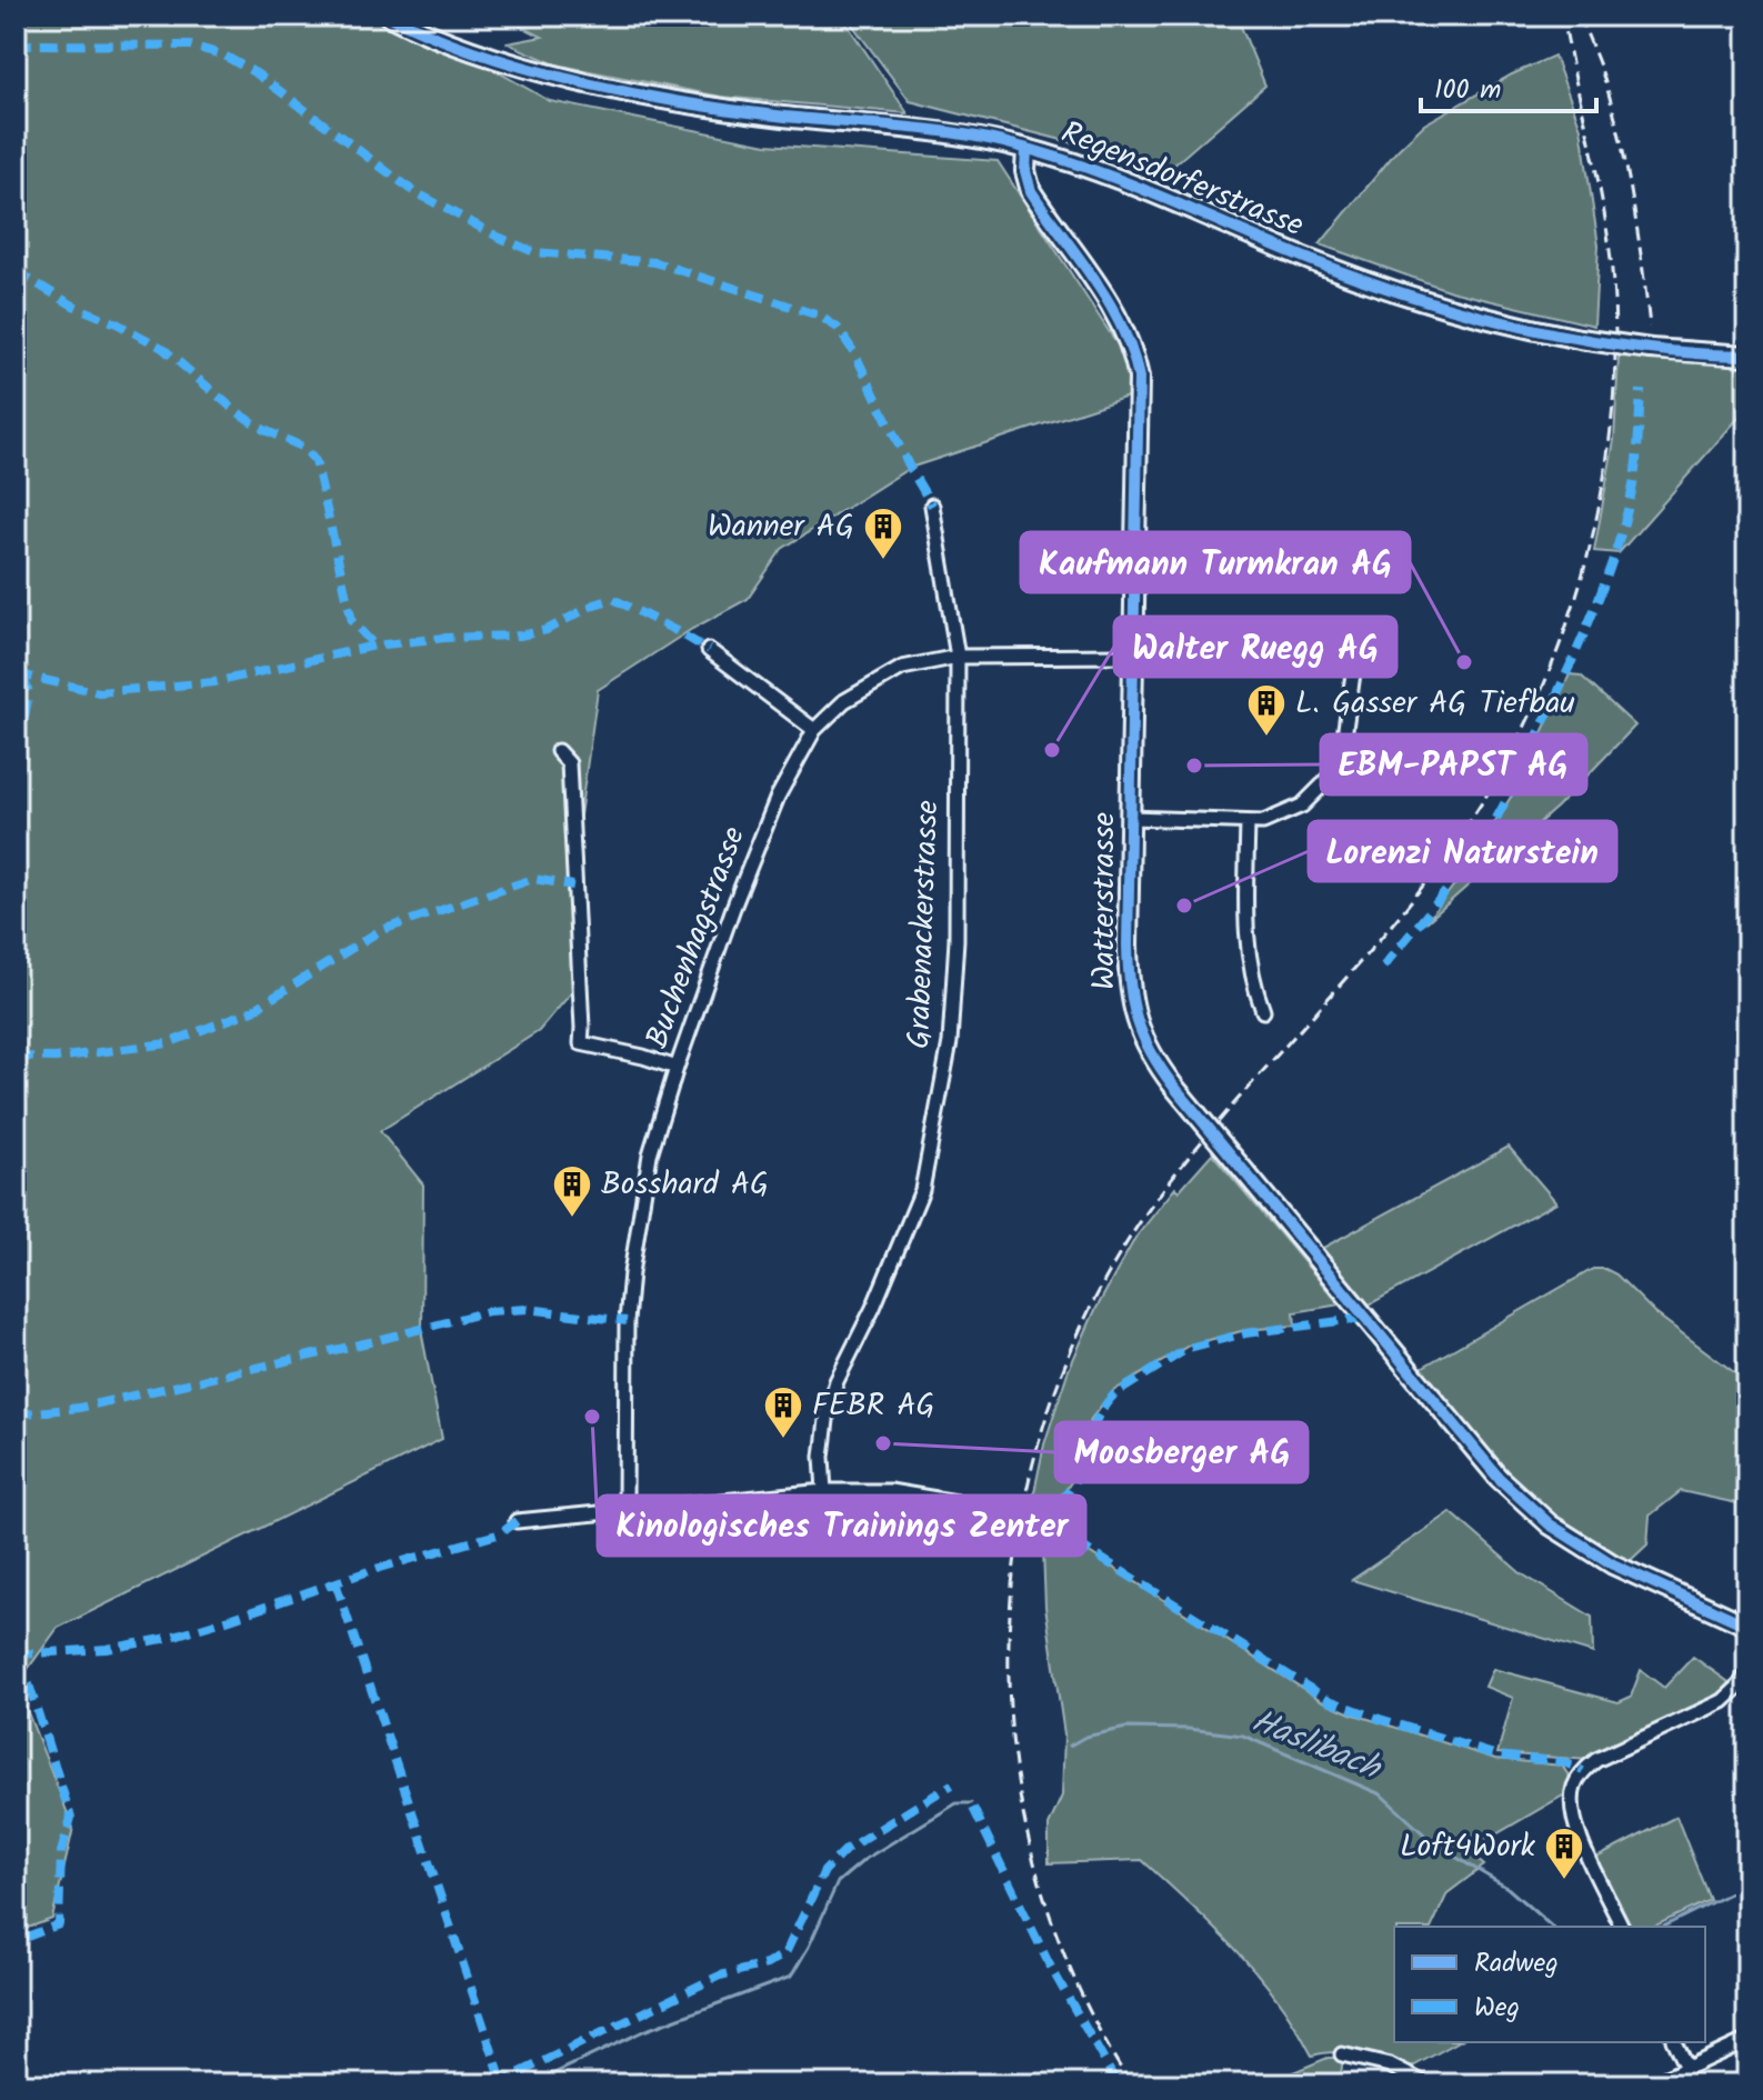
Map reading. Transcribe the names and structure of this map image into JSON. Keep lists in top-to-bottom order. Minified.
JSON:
{"streets":{"street":["Regensdorferstrasse","Watterstrasse","Grabenackerstrasse","Buchenhagstrasse"]},"crossings":[["Regensdorferstrasse","Watterstrasse"],["Watterstrasse","Buchenhagstrasse"],["Grabenackerstrasse","Buchenhagstrasse"]],"water":["Haslibach"],"places":{"building":["Wanner AG","L. Gasser AG Tiefbau","Bosshard AG","FEBR AG","Loft4Work"],"other":["Kaufmann Turmkran AG","Walter Ruegg AG","EBM-PAPST AG","Lorenzi Naturstein","Kinologisches Trainings Zenter","Moosberger AG"]},"legend":["Radweg","Weg"],"scale_bar":"100 m"}
